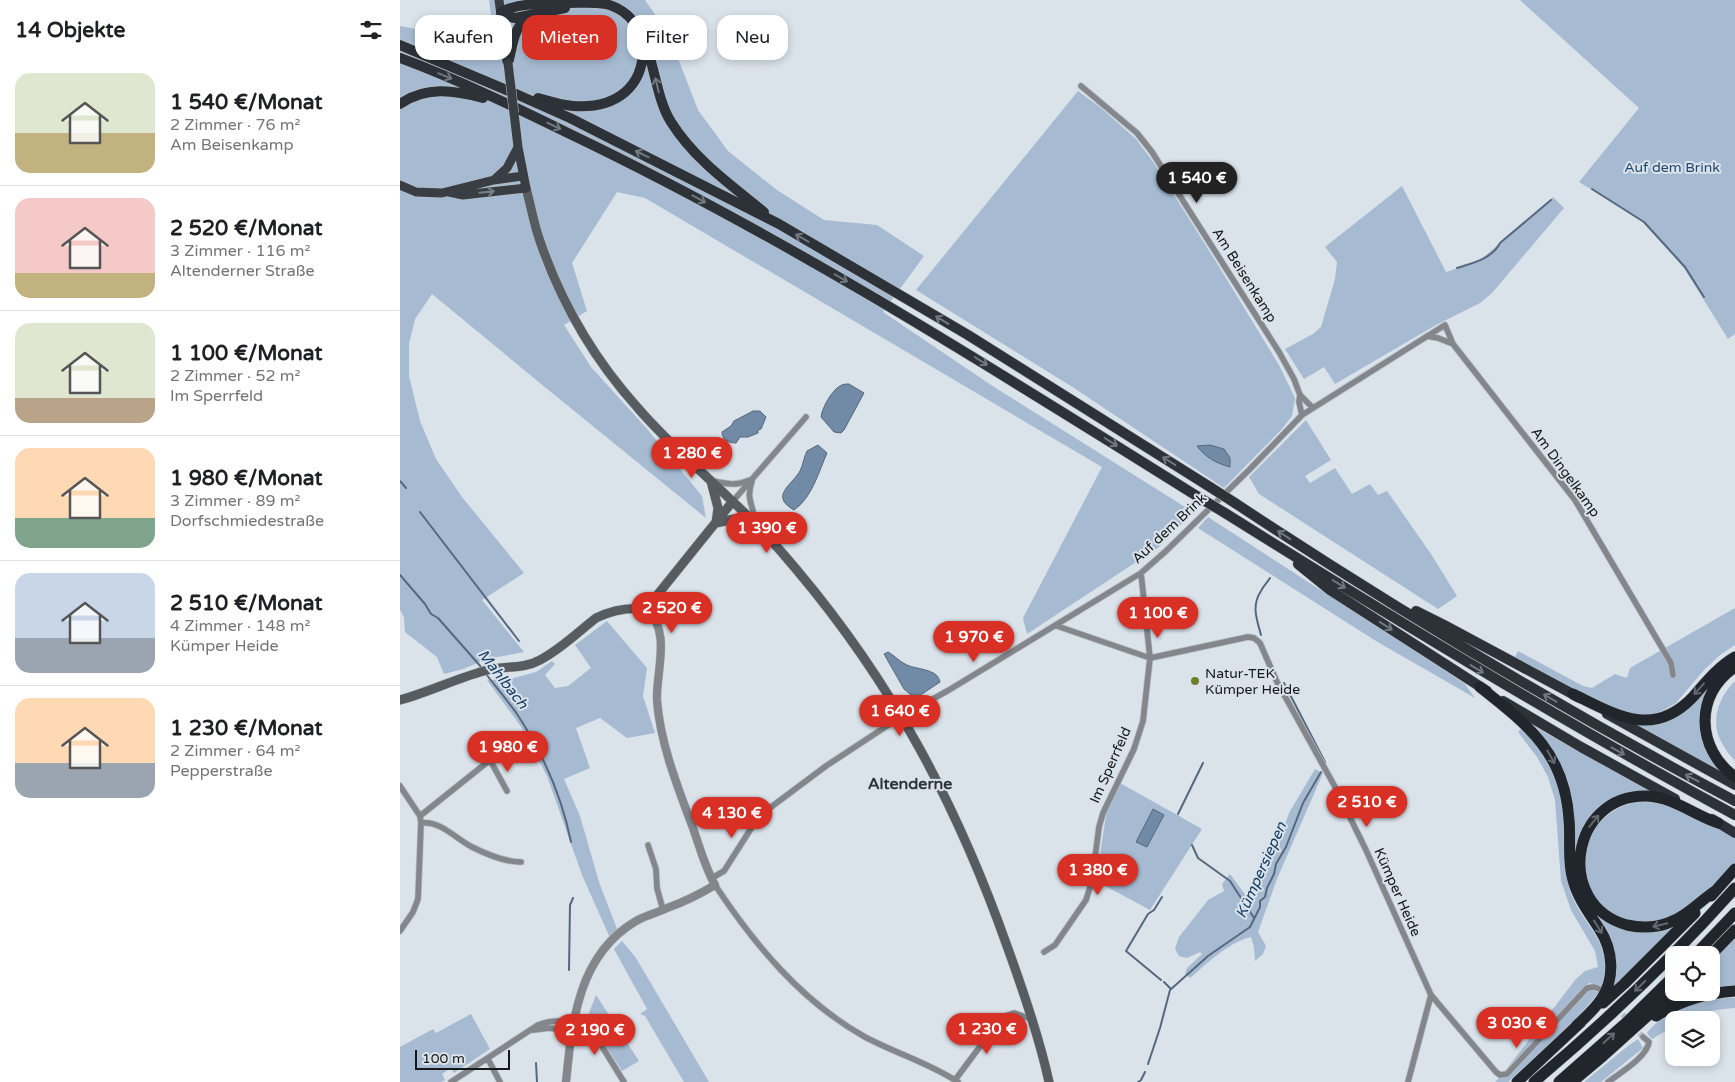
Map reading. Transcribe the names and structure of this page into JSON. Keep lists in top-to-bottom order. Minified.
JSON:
{"streets":{"street":["Am Beisenkamp","Am Dingelkamp","Auf dem Brink","Im Sperrfeld","Kümper Heide"]},"crossings":[["Am Beisenkamp","Auf dem Brink"],["Am Dingelkamp","Auf dem Brink"],["Auf dem Brink","Im Sperrfeld"],["Im Sperrfeld","Kümper Heide"]],"districts":["Altenderne"],"water":["Mahlbach","Kümpersiepen"],"parks":["Auf dem Brink"],"places":["Natur-TEK Kümper Heide"],"scale_bar":"100 m","page":{"heading":"14 Objekte","chip":["Kaufen","Mieten","Filter","Neu"],"list":[{"name":"1 540 €/Monat","note":"2 Zimmer · 76 m² · Am Beisenkamp"},{"name":"2 520 €/Monat","note":"3 Zimmer · 116 m² · Altenderner Straße"},{"name":"1 100 €/Monat","note":"2 Zimmer · 52 m² · Im Sperrfeld"},{"name":"1 980 €/Monat","note":"3 Zimmer · 89 m² · Dorfschmiedestraße"},{"name":"2 510 €/Monat","note":"4 Zimmer · 148 m² · Kümper Heide"},{"name":"1 230 €/Monat","note":"2 Zimmer · 64 m² · Pepperstraße"}],"price":["1 540 €","1 280 €","1 390 €","2 520 €","1 100 €","1 970 €","1 640 €","1 980 €","2 510 €","4 130 €","1 380 €","3 030 €","1 230 €","2 190 €"],"scale":"100 m"}}
